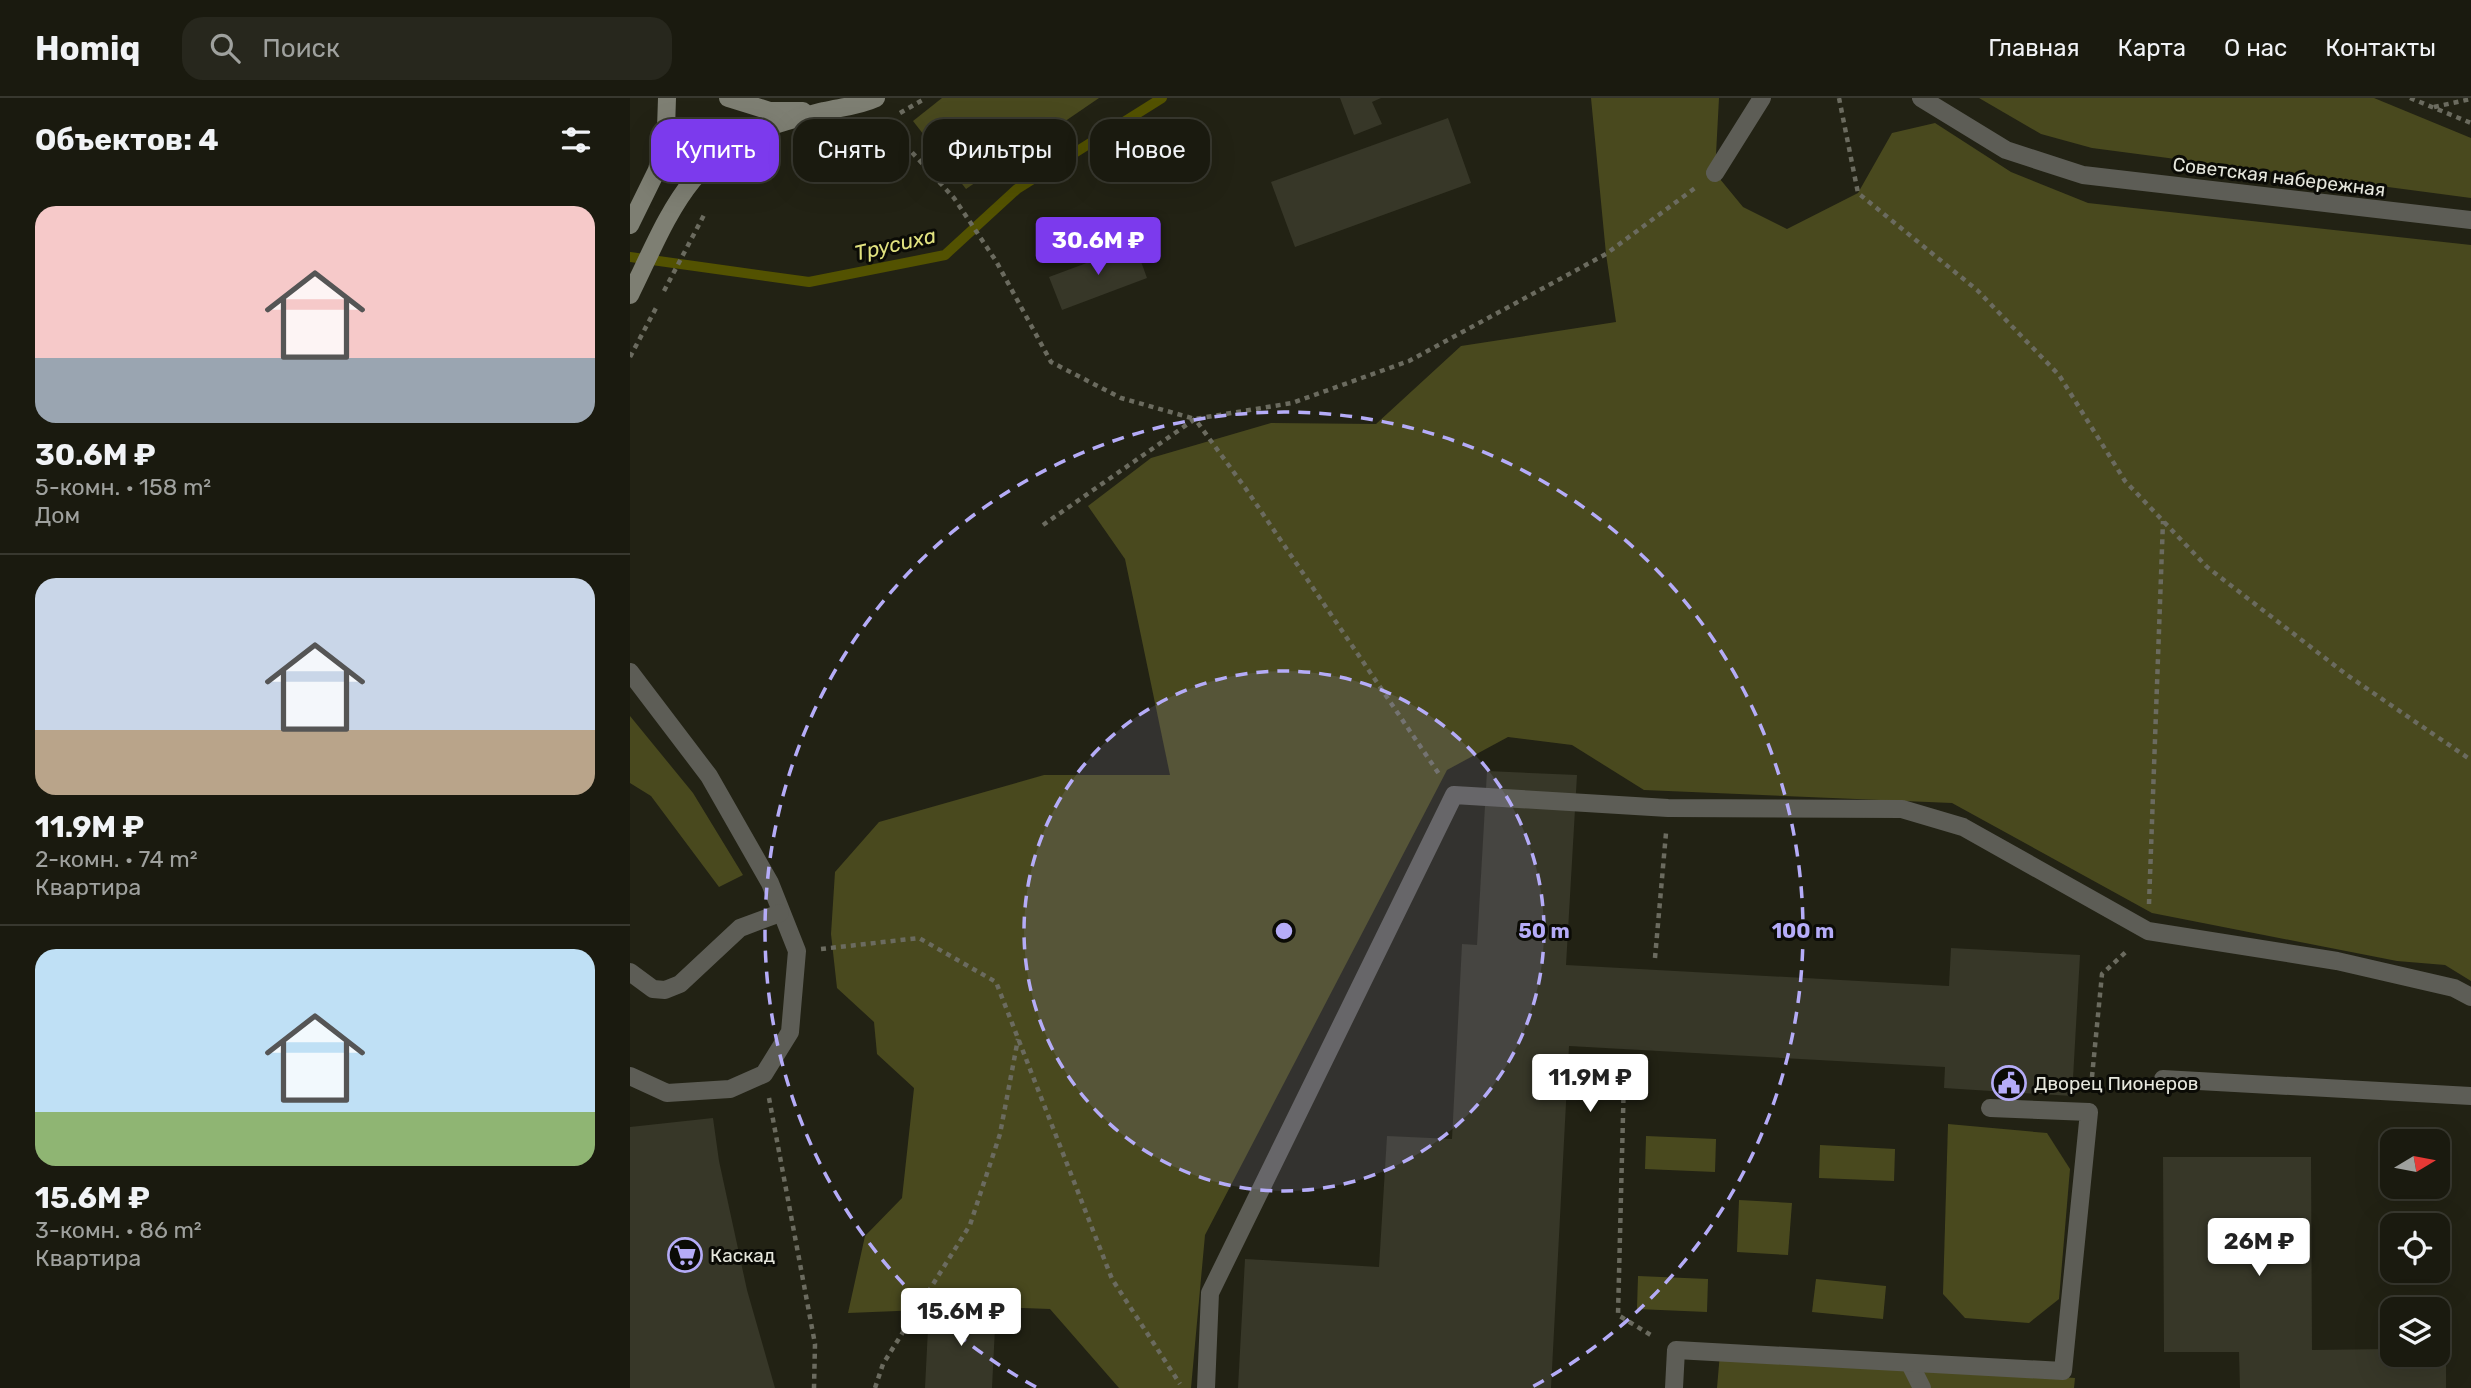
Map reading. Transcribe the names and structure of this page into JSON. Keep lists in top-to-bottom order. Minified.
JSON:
{"streets":{"street":["Советская набережная"]},"water":["Трусиха"],"places":{"public building":["Дворец Пионеров"],"supermarket":["Каскад"]},"north":"right","page":{"header":"Homiq","search":"Поиск","nav":["Главная","Карта","О нас","Контакты"],"heading":"Объектов: 4","chip":["Купить","Снять","Фильтры","Новое"],"list":[{"name":"30.6M ₽","note":"5-комн. · 158 m² · Дом"},{"name":"11.9M ₽","note":"2-комн. · 74 m² · Квартира"},{"name":"15.6M ₽","note":"3-комн. · 86 m² · Квартира"}],"price":["30.6M ₽","11.9M ₽","26M ₽","15.6M ₽"]},"rings":["50 m","100 m"]}
